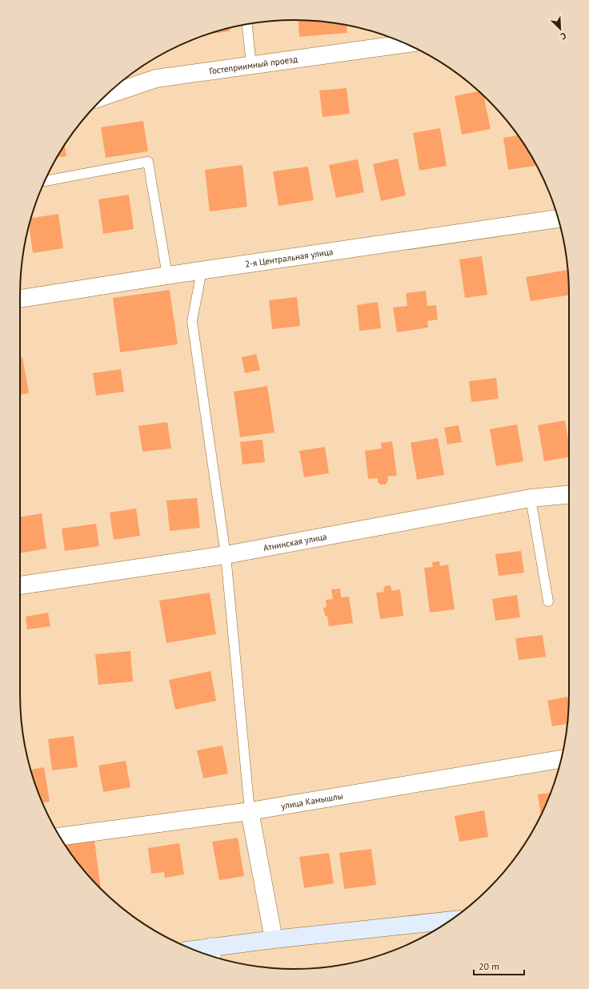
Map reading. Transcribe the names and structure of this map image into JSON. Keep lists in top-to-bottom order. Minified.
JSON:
{"streets":{"street":["Гостеприимный проезд","2-я Центральная улица","Атнинская улица","улица Камышлы"]},"scale_bar":"20 m","north":"bottom right"}
